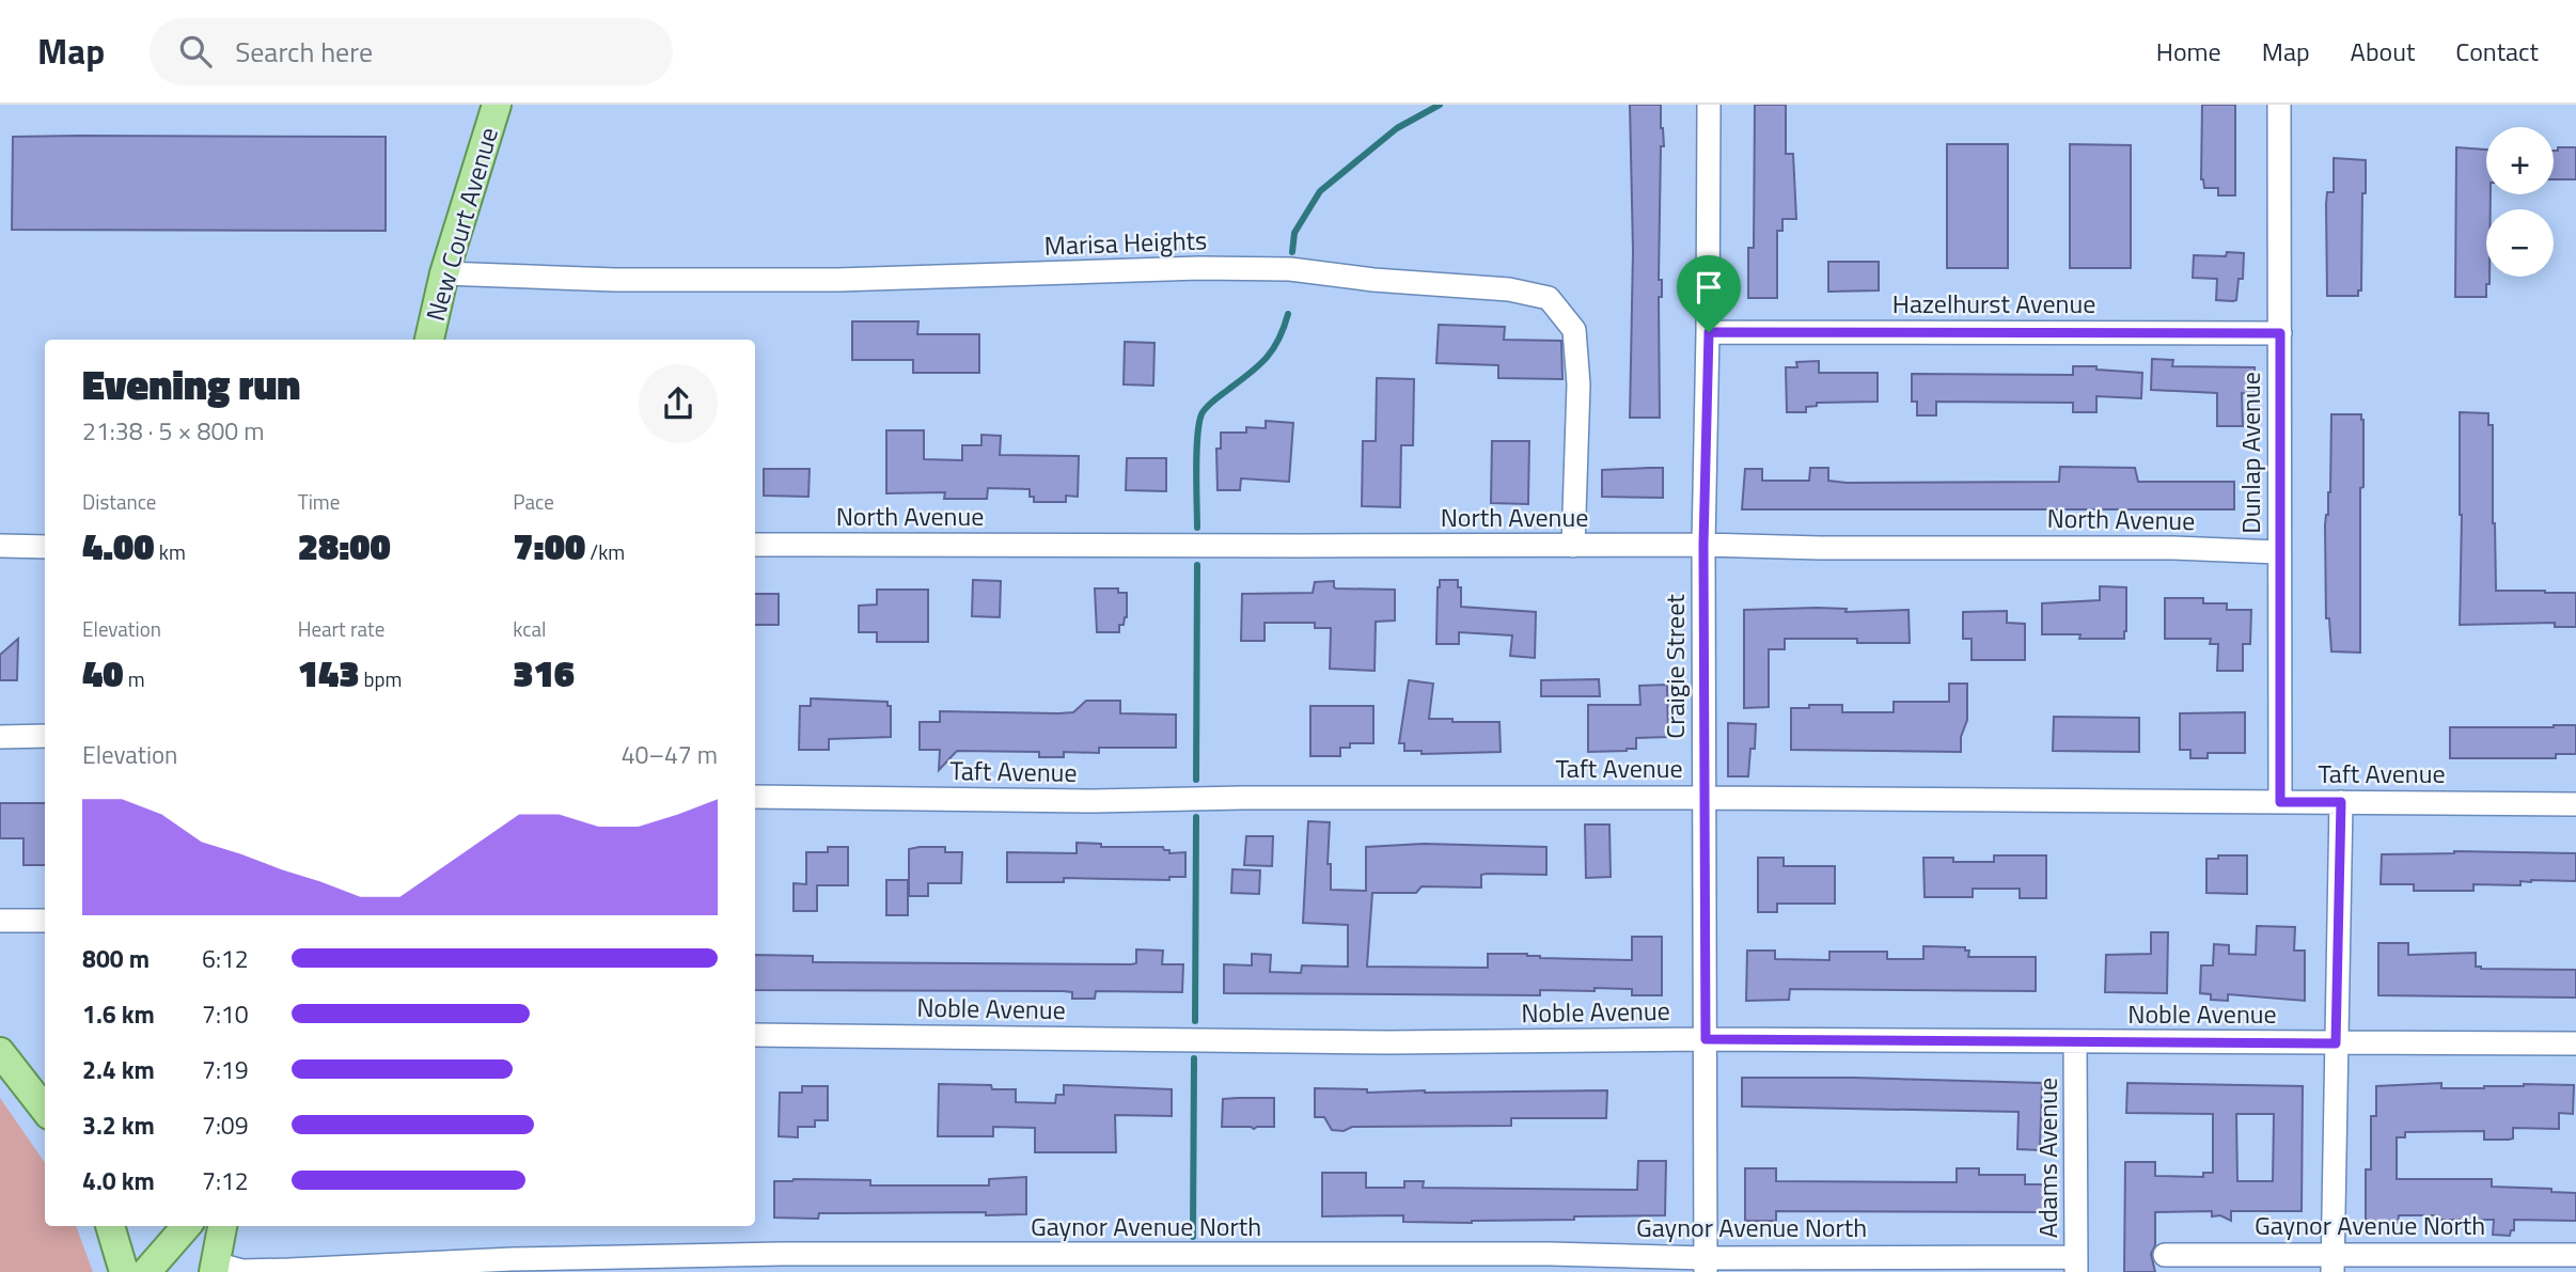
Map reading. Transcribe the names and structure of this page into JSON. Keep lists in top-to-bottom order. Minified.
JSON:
{"streets":{"main road":["New Court Avenue"],"street":["Marisa Heights","Hazelhurst Avenue","Dunlap Avenue","North Avenue","Craigie Street","Taft Avenue","Noble Avenue","Adams Avenue","Gaynor Avenue North"]},"crossings":[["New Court Avenue","Marisa Heights"],["Marisa Heights","North Avenue"],["Hazelhurst Avenue","Dunlap Avenue"],["Hazelhurst Avenue","Craigie Street"],["Dunlap Avenue","North Avenue"],["Dunlap Avenue","Taft Avenue"],["North Avenue","Craigie Street"],["Craigie Street","Taft Avenue"],["Craigie Street","Noble Avenue"],["Craigie Street","Gaynor Avenue North"],["Noble Avenue","Adams Avenue"],["Adams Avenue","Gaynor Avenue North"]],"page":{"header":"Map","search":"Search here","nav":["Home","Map","About","Contact"],"map_buttons":["+","−"],"heading":["Evening run","21:38 · 5 × 800 m"],"stats":[["Distance","4.00 km"],["Time","28:00"],["Pace","7:00 /km"],["Elevation","40 m"],["Heart rate","143 bpm"],["kcal","316"]],"chart":["Elevation","40–47 m"],"list":[{"name":"800 m","note":"6:12"},{"name":"1.6 km","note":"7:10"},{"name":"2.4 km","note":"7:19"},{"name":"3.2 km","note":"7:09"},{"name":"4.0 km","note":"7:12"}]}}
